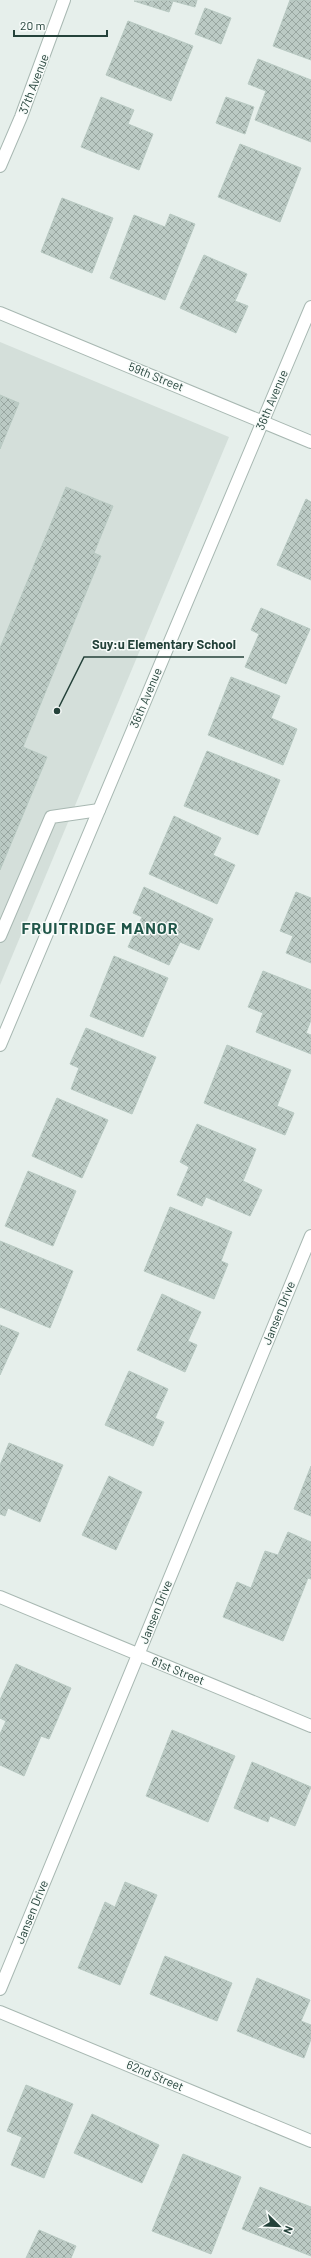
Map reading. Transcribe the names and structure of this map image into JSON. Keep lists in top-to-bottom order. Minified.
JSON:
{"streets":{"street":["37th Avenue","59th Street","36th Avenue","Jansen Drive","61st Street","62nd Street"]},"crossings":[["59th Street","36th Avenue"],["Jansen Drive","61st Street"]],"districts":["FRUITRIDGE MANOR"],"places":["Suy:u Elementary School"],"scale_bar":"20 m","north":"bottom right"}
